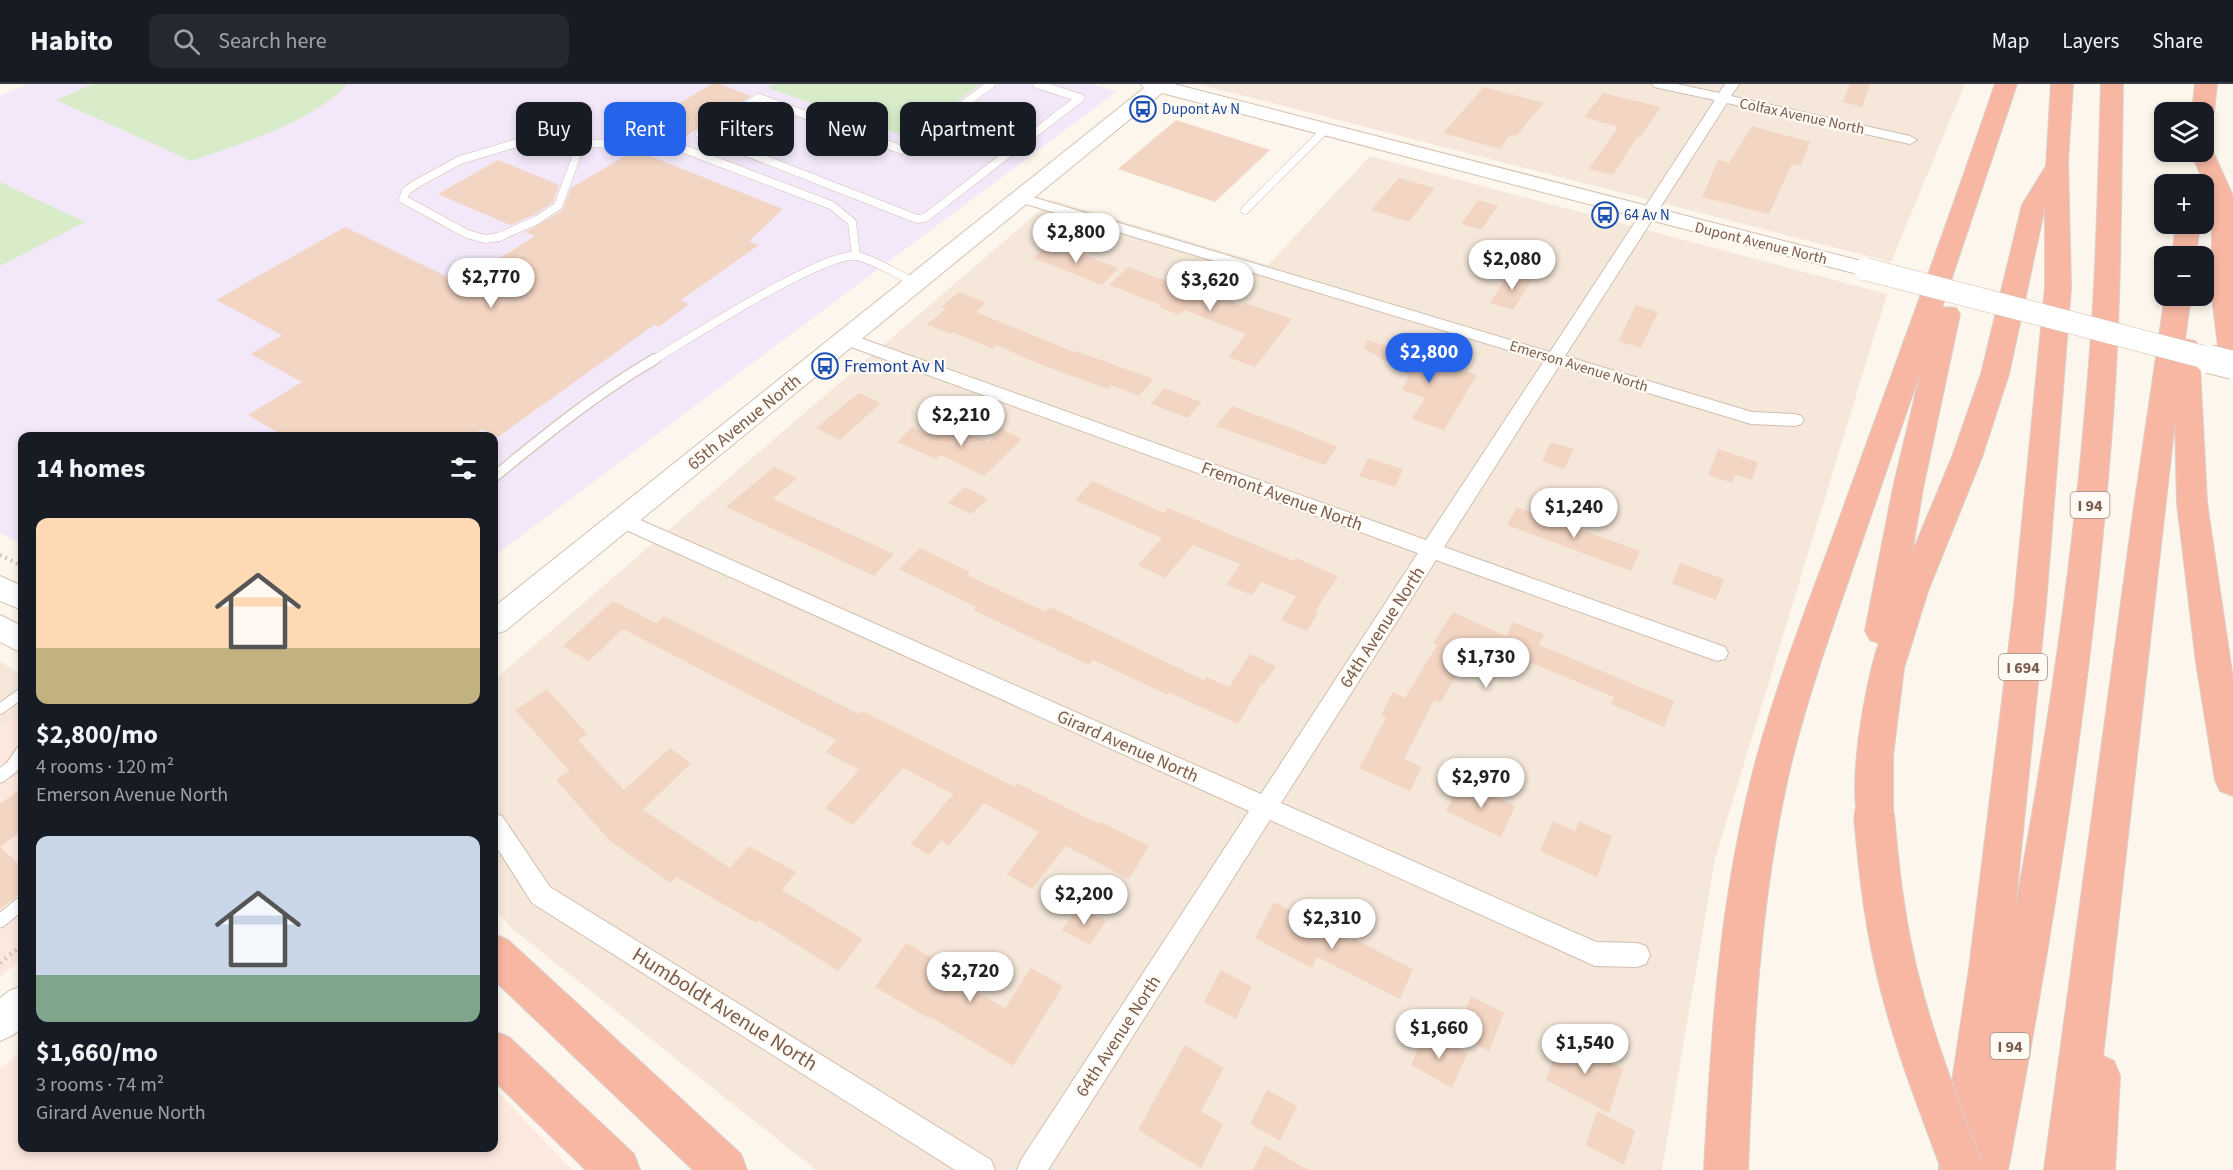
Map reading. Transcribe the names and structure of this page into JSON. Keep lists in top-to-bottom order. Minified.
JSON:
{"streets":{"highway":["I 94","I 694"],"street":["Colfax Avenue North","Dupont Avenue North","Emerson Avenue North","65th Avenue North","Fremont Avenue North","64th Avenue North","Girard Avenue North","Humboldt Avenue North"]},"crossings":[["Colfax Avenue North","64th Avenue North"],["Dupont Avenue North","65th Avenue North"],["Dupont Avenue North","64th Avenue North"],["Emerson Avenue North","65th Avenue North"],["Emerson Avenue North","64th Avenue North"],["65th Avenue North","Fremont Avenue North"],["65th Avenue North","Girard Avenue North"],["Fremont Avenue North","64th Avenue North"],["64th Avenue North","Girard Avenue North"]],"places":{"bus stop":["Dupont Av N","64 Av N","Fremont Av N"]},"page":{"header":"Habito","search":"Search here","nav":["Map","Layers","Share"],"map_buttons":["+","−"],"chip":["Buy","Rent","Filters","New","Apartment"],"price":["$2,800","$2,080","$2,770","$3,620","$2,800","$2,210","$1,240","$1,730","$2,970","$2,200","$2,310","$2,720","$1,660","$1,540"],"heading":"14 homes","list":[{"name":"$2,800/mo","note":"4 rooms · 120 m² · Emerson Avenue North"},{"name":"$1,660/mo","note":"3 rooms · 74 m² · Girard Avenue North"}]}}
